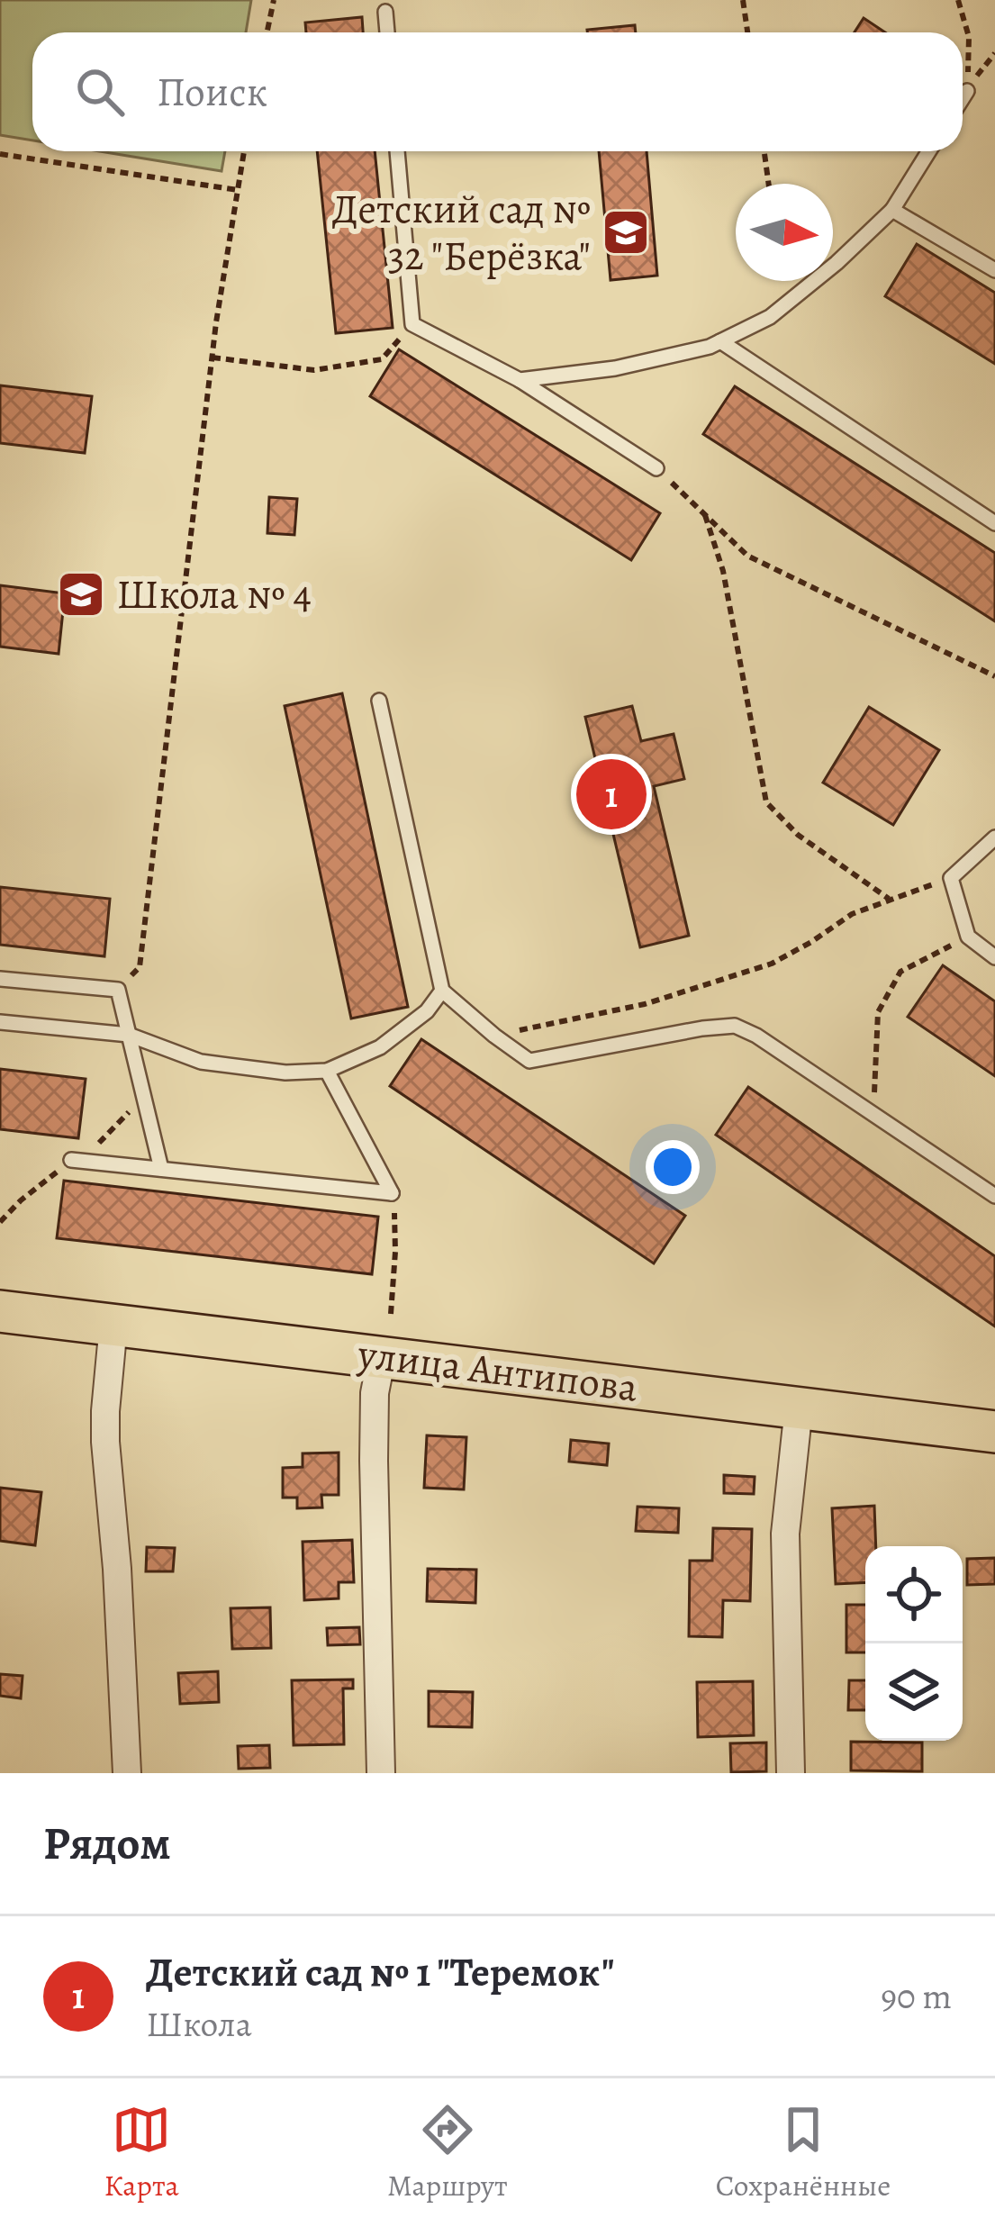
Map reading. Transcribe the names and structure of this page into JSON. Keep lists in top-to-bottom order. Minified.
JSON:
{"streets":{"main road":["улица Антипова"]},"places":{"school or university":["Детский сад № 32 \"Берёзка\"","Школа № 4"]},"north":"right","page":{"search":"Поиск","pins":"1","heading":"Рядом","list":[{"mark":"1","name":"Детский сад № 1 \"Теремок\"","note":"Школа","value":"90 m"}],"nav":["Карта","Маршрут","Сохранённые"]}}
